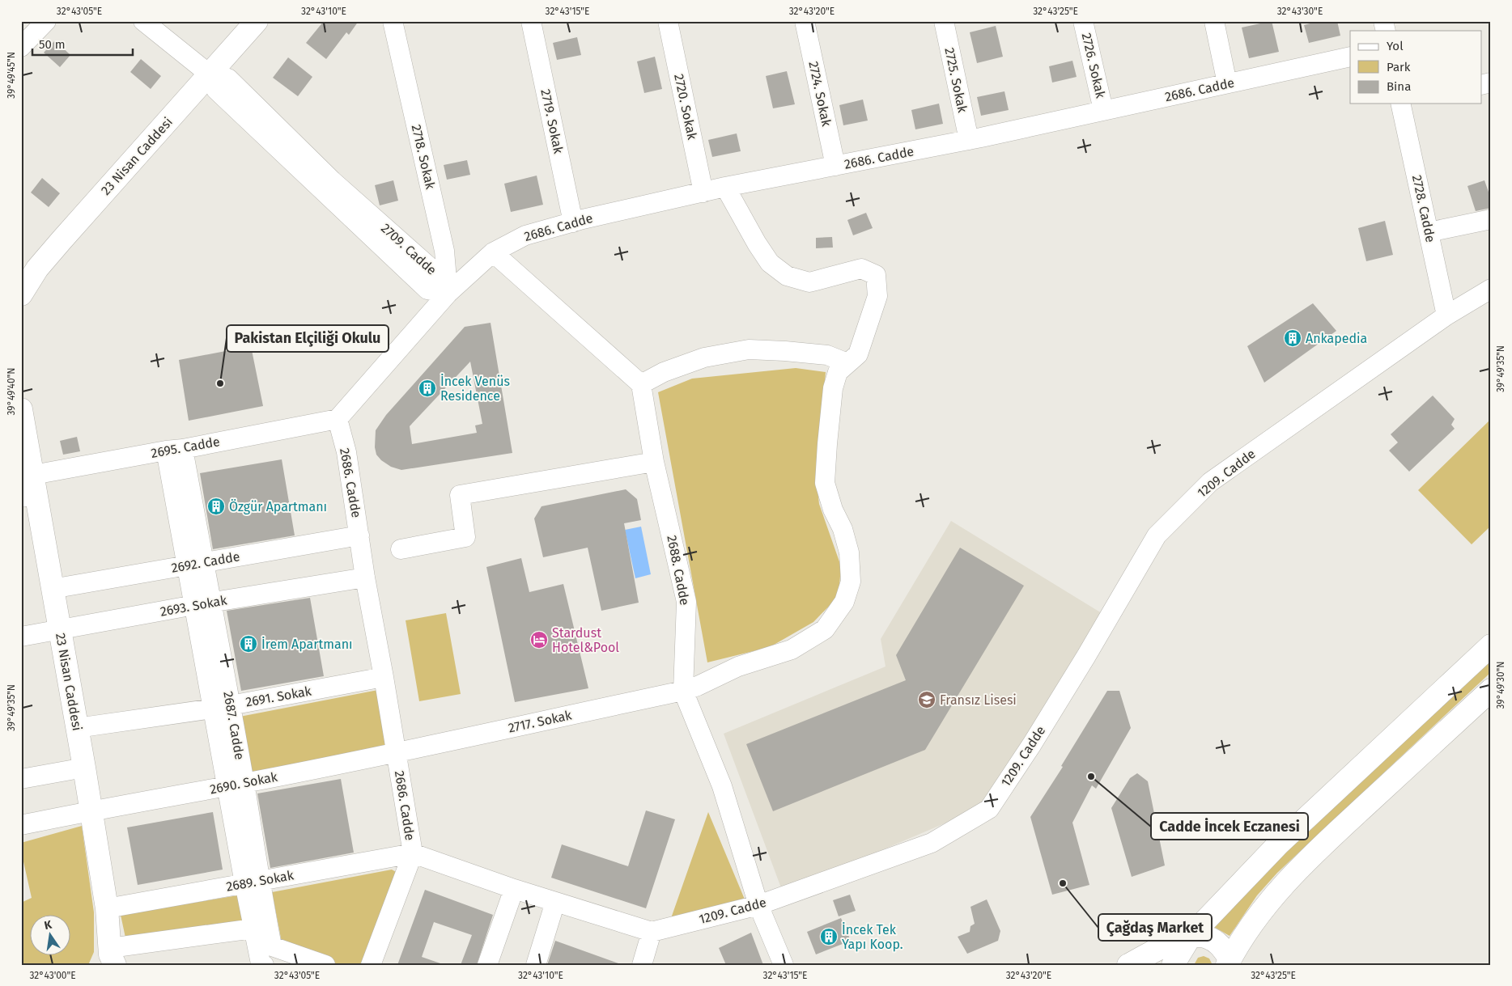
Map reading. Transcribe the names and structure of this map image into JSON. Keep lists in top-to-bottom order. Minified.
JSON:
{"streets":{"main road":["23 Nisan Caddesi"],"street":["2726. Sokak","2725. Sokak","2686. Cadde","2724. Sokak","2720. Sokak","2719. Sokak","2718. Sokak","2728. Cadde","2709. Cadde","2695. Cadde","1209. Cadde","2692. Cadde","2688. Cadde","2693. Sokak","2691. Sokak","2717. Sokak","2687. Cadde","2690. Sokak","2689. Sokak"]},"crossings":[["2726. Sokak","2686. Cadde"],["2725. Sokak","2686. Cadde"],["2686. Cadde","2724. Sokak"],["2686. Cadde","2720. Sokak"],["2686. Cadde","2719. Sokak"],["2686. Cadde","2718. Sokak"],["2686. Cadde","2709. Cadde"],["2686. Cadde","2695. Cadde"],["2686. Cadde","2692. Cadde"],["2686. Cadde","2693. Sokak"],["2686. Cadde","2691. Sokak"],["2686. Cadde","2717. Sokak"],["2686. Cadde","2690. Sokak"],["2686. Cadde","2689. Sokak"],["23 Nisan Caddesi","2709. Cadde"],["23 Nisan Caddesi","2695. Cadde"],["23 Nisan Caddesi","2692. Cadde"],["23 Nisan Caddesi","2693. Sokak"],["23 Nisan Caddesi","2691. Sokak"],["23 Nisan Caddesi","2690. Sokak"],["23 Nisan Caddesi","2689. Sokak"],["2718. Sokak","2709. Cadde"],["2728. Cadde","1209. Cadde"],["2695. Cadde","2687. Cadde"],["1209. Cadde","2688. Cadde"],["2692. Cadde","2687. Cadde"],["2688. Cadde","2717. Sokak"],["2693. Sokak","2687. Cadde"],["2691. Sokak","2687. Cadde"],["2717. Sokak","2690. Sokak"],["2687. Cadde","2690. Sokak"],["2687. Cadde","2689. Sokak"]],"places":{"building":["Ankapedia","İncek Venüs Residence","Özgür Apartmanı","İrem Apartmanı","İncek Tek Yapı Koop."],"other":["Pakistan Elçiliği Okulu","Cadde İncek Eczanesi","Çağdaş Market"],"hotel":["Stardust Hotel&Pool"],"school or university":["Fransız Lisesi"]},"legend":["Yol","Park","Bina"],"scale_bar":"50 m","north":"top","coordinates":["32°43'05\"E","32°43'10\"E","32°43'15\"E","32°43'20\"E","32°43'25\"E","32°43'30\"E","39°49'45\"N","39°49'35\"N","39°49'40\"N","39°49'30\"N","32°43'00\"E"]}
